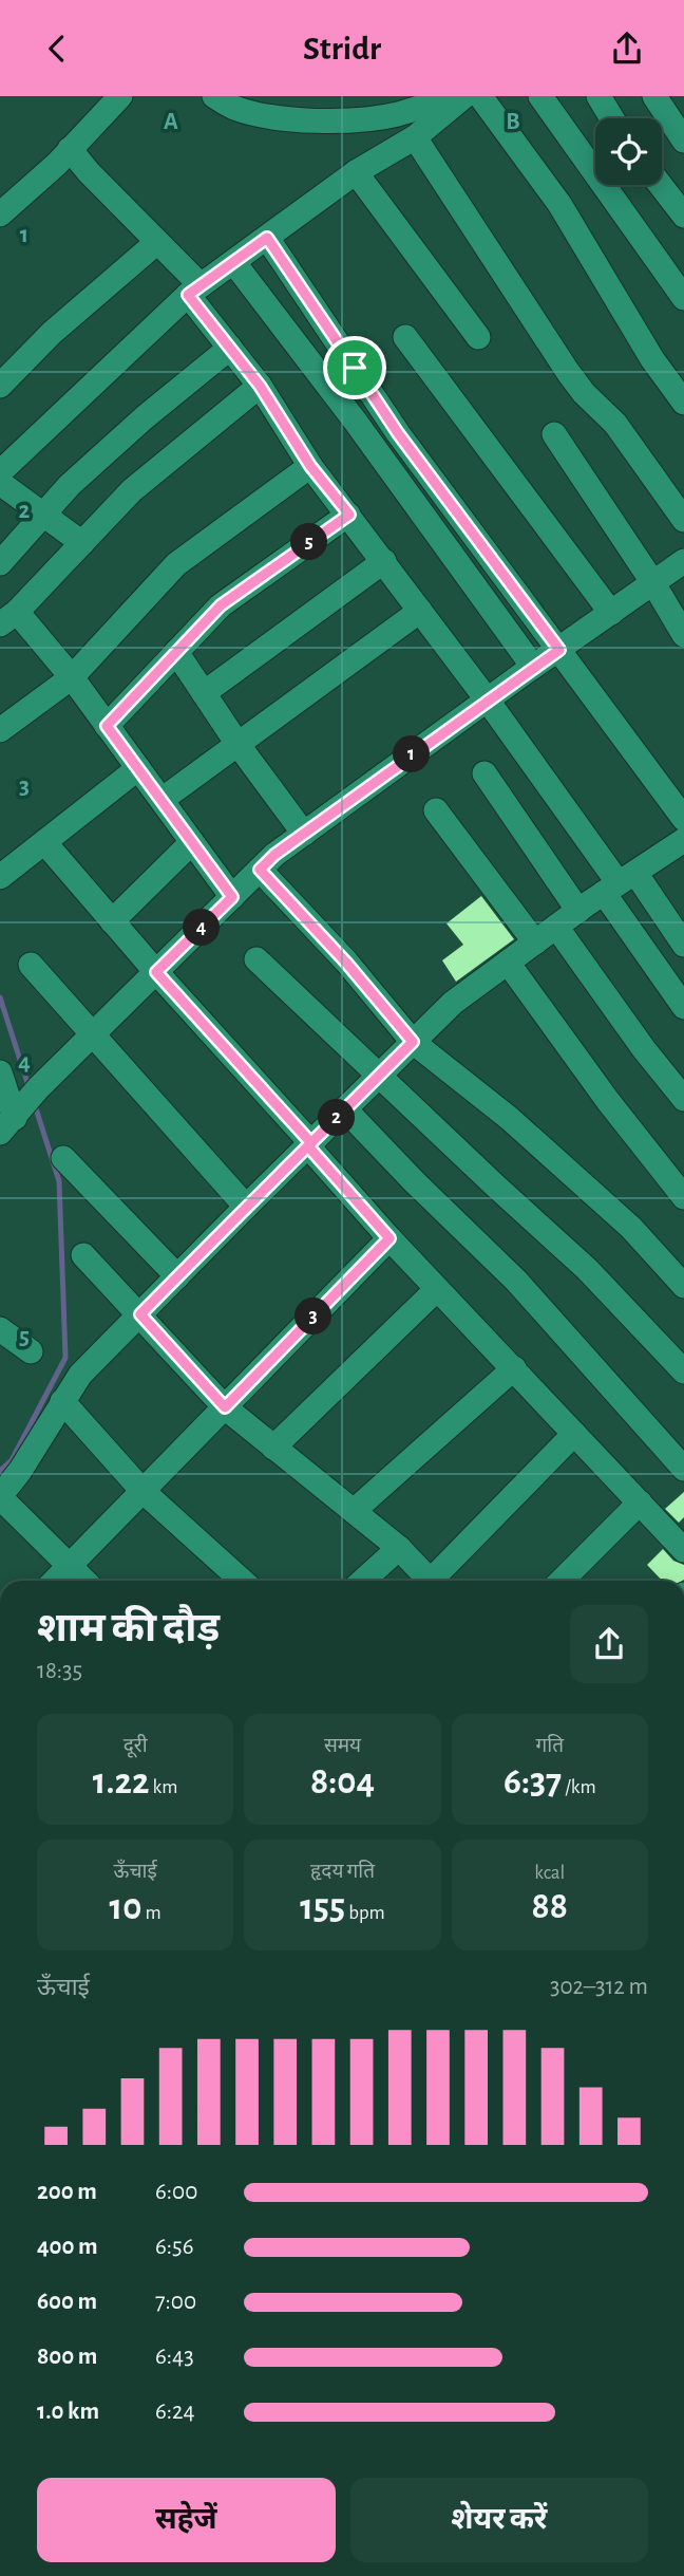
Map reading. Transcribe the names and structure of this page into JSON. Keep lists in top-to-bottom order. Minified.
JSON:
{"page":{"header":"Stridr","pins":["5","1","4","2","3"],"heading":["शाम की दौड़","18:35"],"stats":[["दूरी","1.22 km"],["समय","8:04"],["गति","6:37 /km"],["ऊँचाई","10 m"],["हृदय गति","155 bpm"],["kcal","88"]],"chart":["ऊँचाई","302–312 m"],"list":[{"name":"200 m","note":"6:00"},{"name":"400 m","note":"6:56"},{"name":"600 m","note":"7:00"},{"name":"800 m","note":"6:43"},{"name":"1.0 km","note":"6:24"}],"buttons":["सहेजें","शेयर करें"]},"grid":{"columns":["A","B"],"rows":["1","2","3","4","5"]}}
